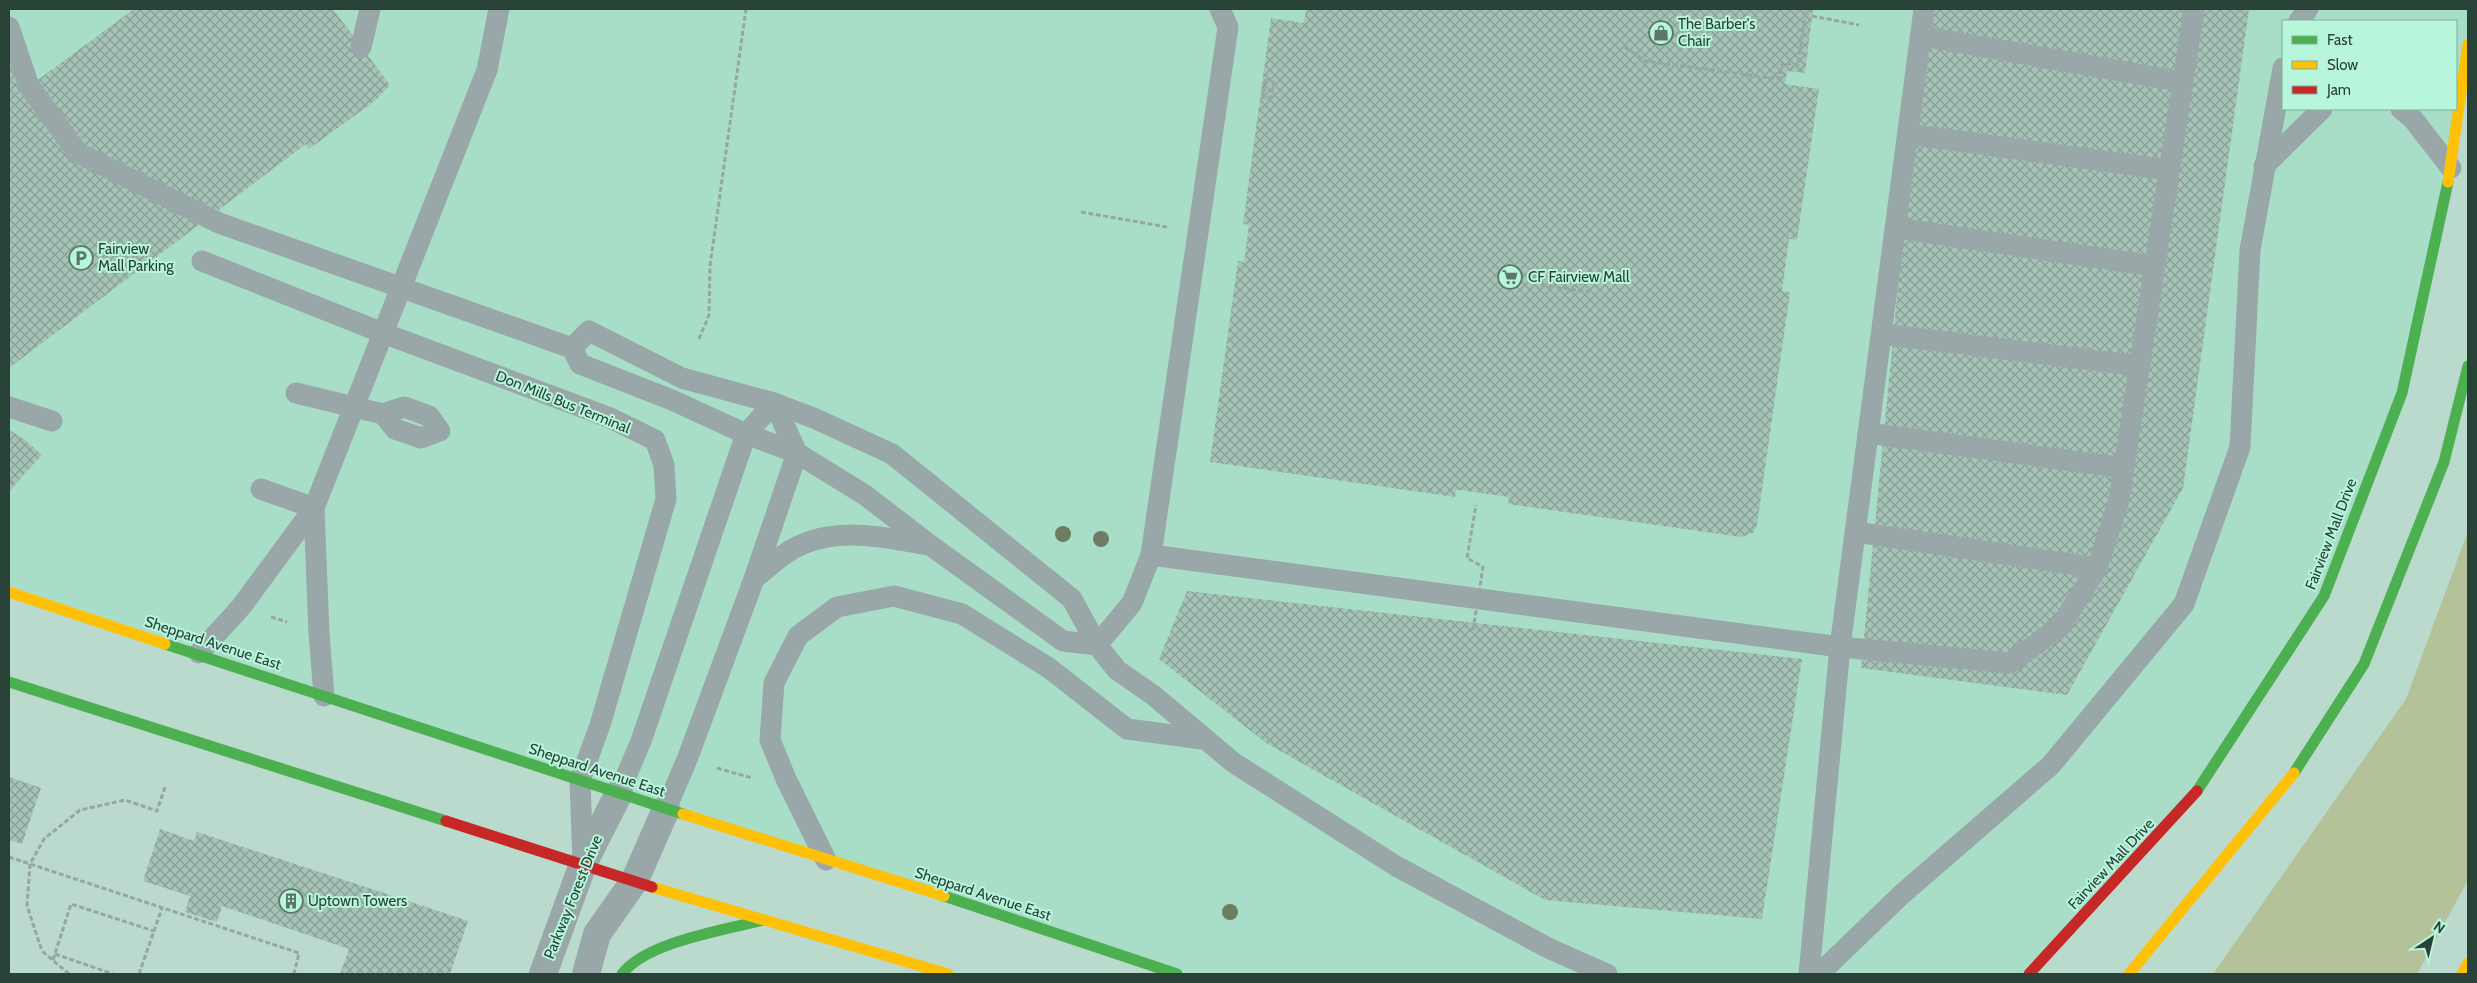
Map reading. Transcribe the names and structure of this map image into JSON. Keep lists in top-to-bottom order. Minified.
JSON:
{"streets":{"main road":["Fairview Mall Drive","Sheppard Avenue East"],"street":["Parkway Forest Drive"],"lane":["Don Mills Bus Terminal"]},"crossings":[["Don Mills Bus Terminal","Sheppard Avenue East"],["Don Mills Bus Terminal","Parkway Forest Drive"],["Sheppard Avenue East","Parkway Forest Drive"]],"places":{"shop":["The Barber's Chair"],"parking":["Fairview Mall Parking"],"supermarket":["CF Fairview Mall"],"building":["Uptown Towers"]},"legend":["Fast","Slow","Jam"],"north":"top right"}
